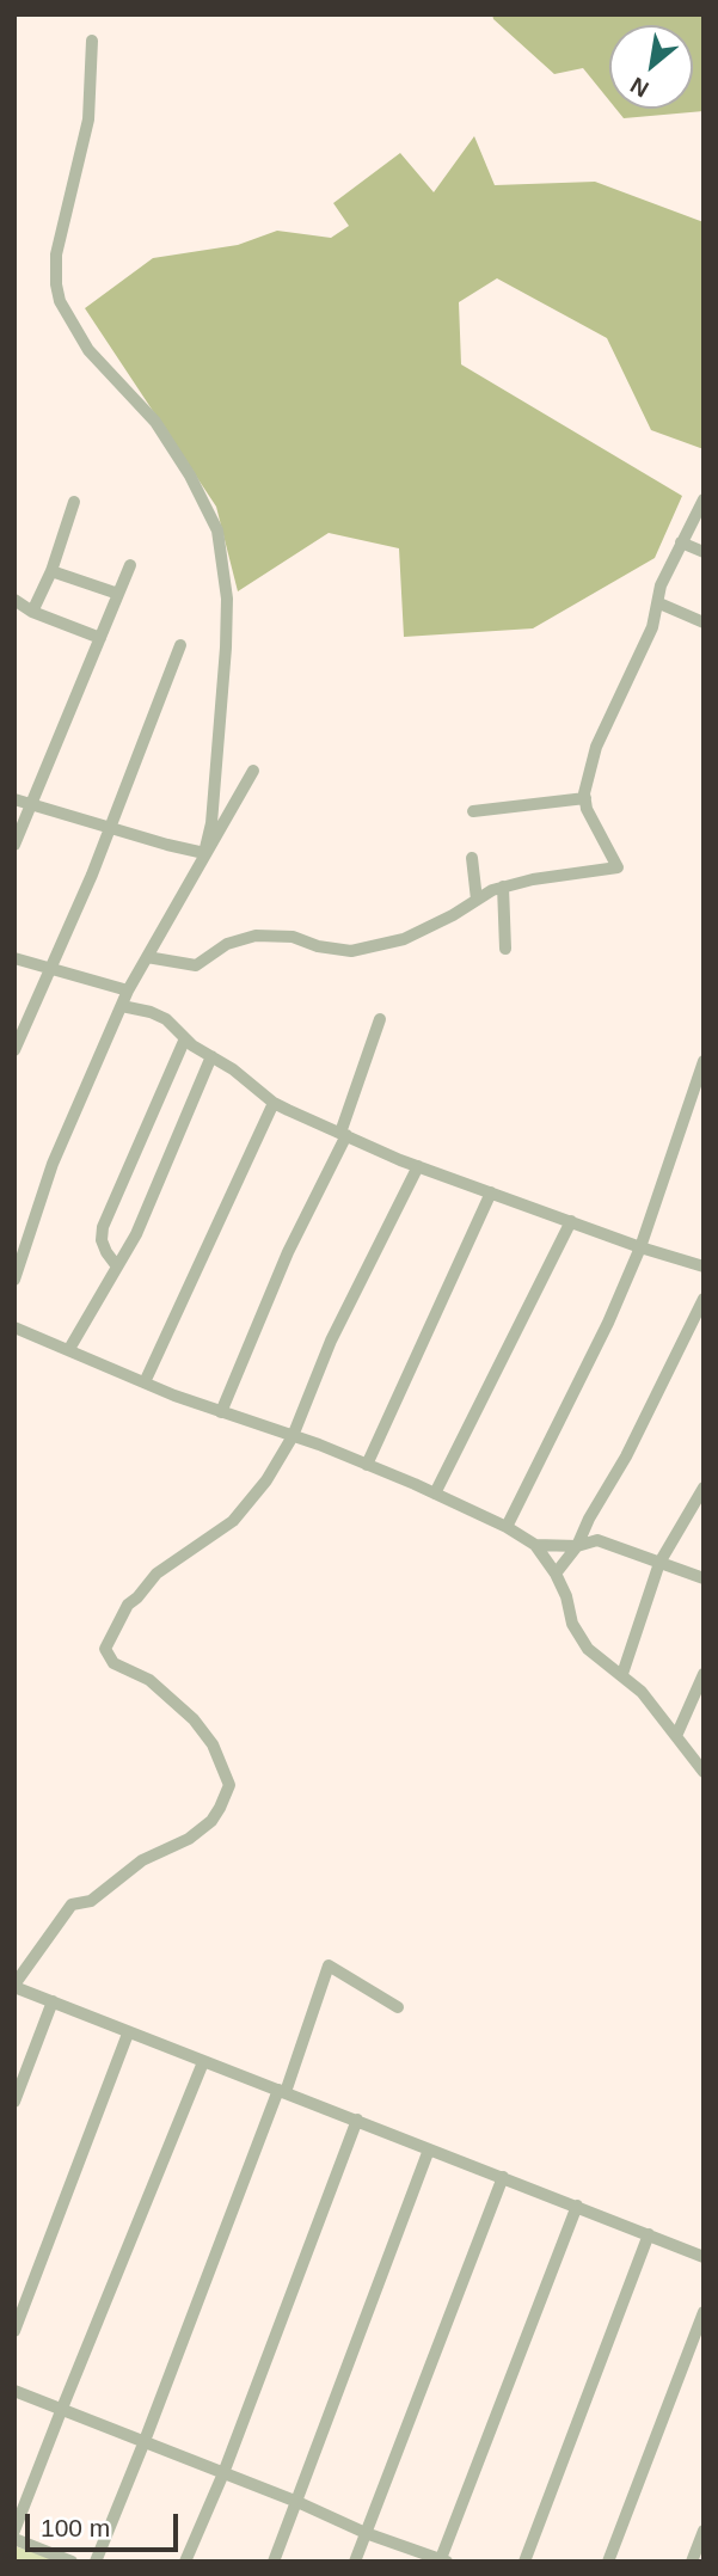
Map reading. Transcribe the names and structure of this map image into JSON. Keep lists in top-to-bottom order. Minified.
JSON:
{"scale_bar":"100 m","north":"bottom left"}
